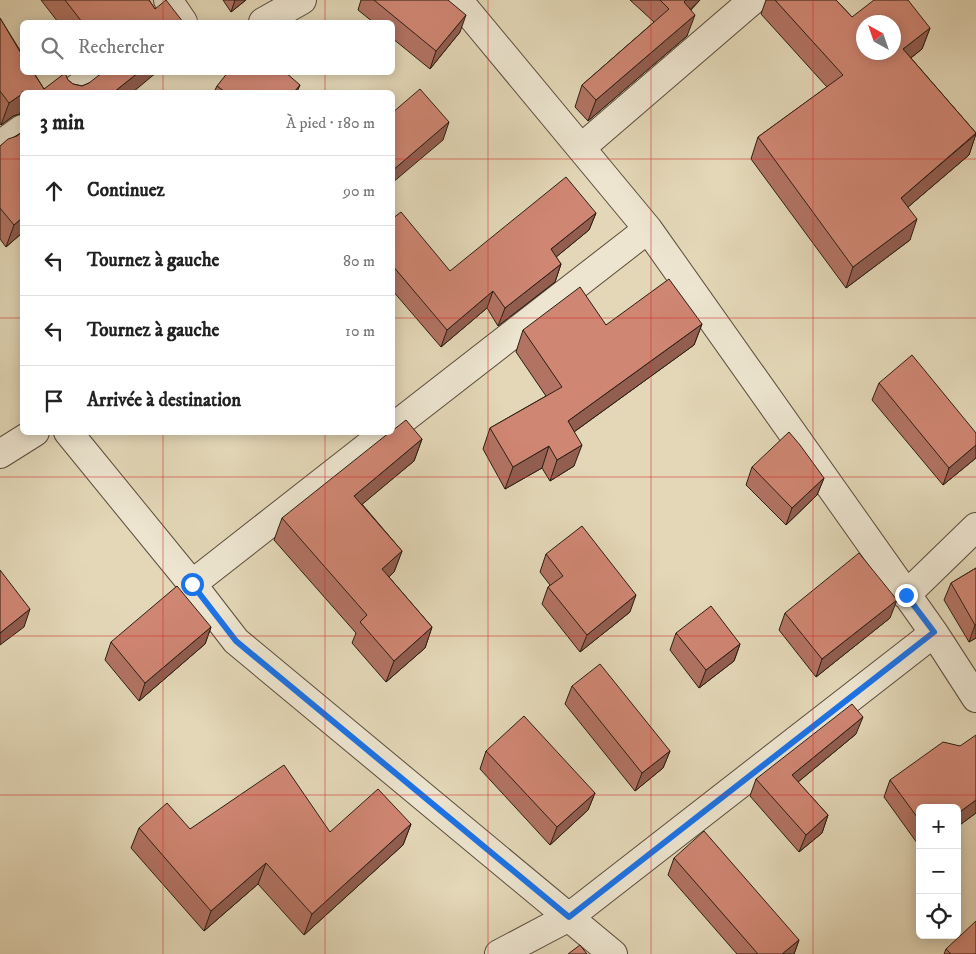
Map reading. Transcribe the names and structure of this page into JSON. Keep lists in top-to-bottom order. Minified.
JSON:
{"north":"top left","page":{"search":"Rechercher","heading":["3 min","À pied · 180 m"],"list":[["Continuez","90 m"],["Tournez à gauche","80 m"],["Tournez à gauche","10 m"],"Arrivée à destination"],"map_buttons":["+","−"]}}
